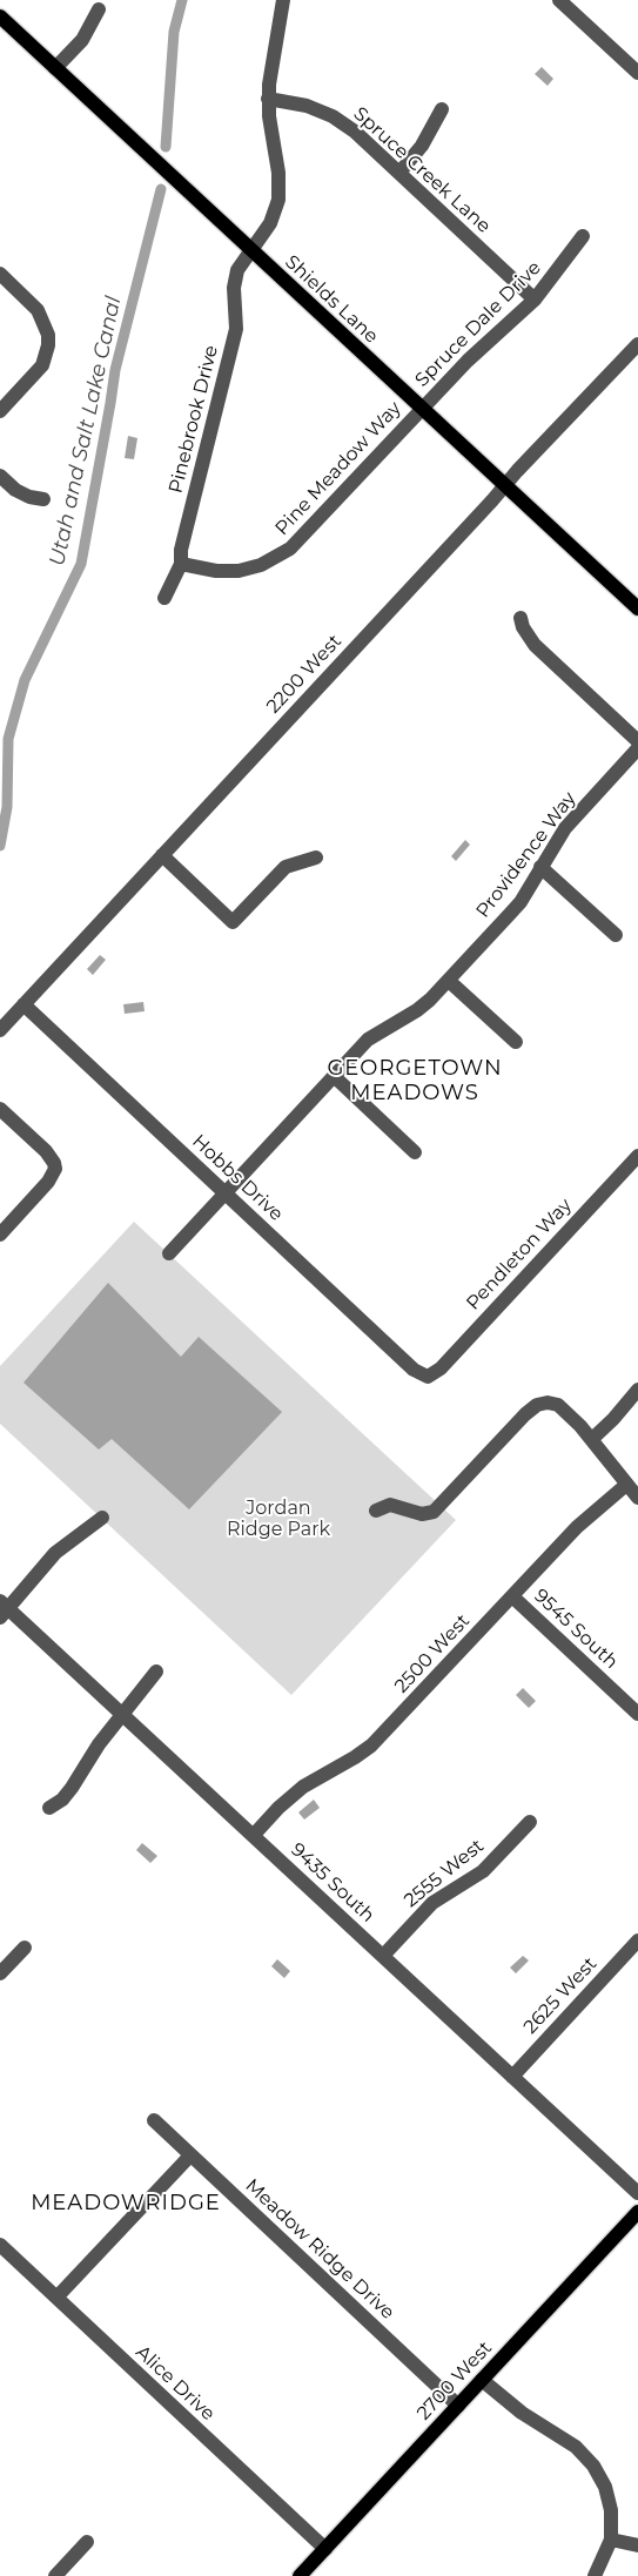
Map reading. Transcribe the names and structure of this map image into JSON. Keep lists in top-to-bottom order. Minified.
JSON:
{"streets":{"main road":["Shields Lane","2700 West"],"street":["Spruce Creek Lane","Spruce Dale Drive","Pinebrook Drive","Pine Meadow Way","2200 West","Providence Way","Hobbs Drive","Pendleton Way","9545 South","2500 West","2555 West","9435 South","2625 West","Meadow Ridge Drive","Alice Drive"]},"crossings":[["Spruce Creek Lane","Spruce Dale Drive"],["Spruce Creek Lane","Pinebrook Drive"],["Shields Lane","Spruce Dale Drive"],["Shields Lane","Pinebrook Drive"],["Shields Lane","Pine Meadow Way"],["Shields Lane","2200 West"],["Spruce Dale Drive","Pine Meadow Way"],["Pinebrook Drive","Pine Meadow Way"],["2200 West","Hobbs Drive"],["Providence Way","Hobbs Drive"],["Hobbs Drive","Pendleton Way"],["9545 South","2500 West"],["2500 West","9435 South"],["2555 West","9435 South"],["9435 South","2625 West"],["Meadow Ridge Drive","2700 West"],["2700 West","Alice Drive"]],"districts":["GEORGETOWN MEADOWS","MEADOWRIDGE"],"water":["Utah and Salt Lake Canal"],"parks":["Jordan Ridge Park"]}
